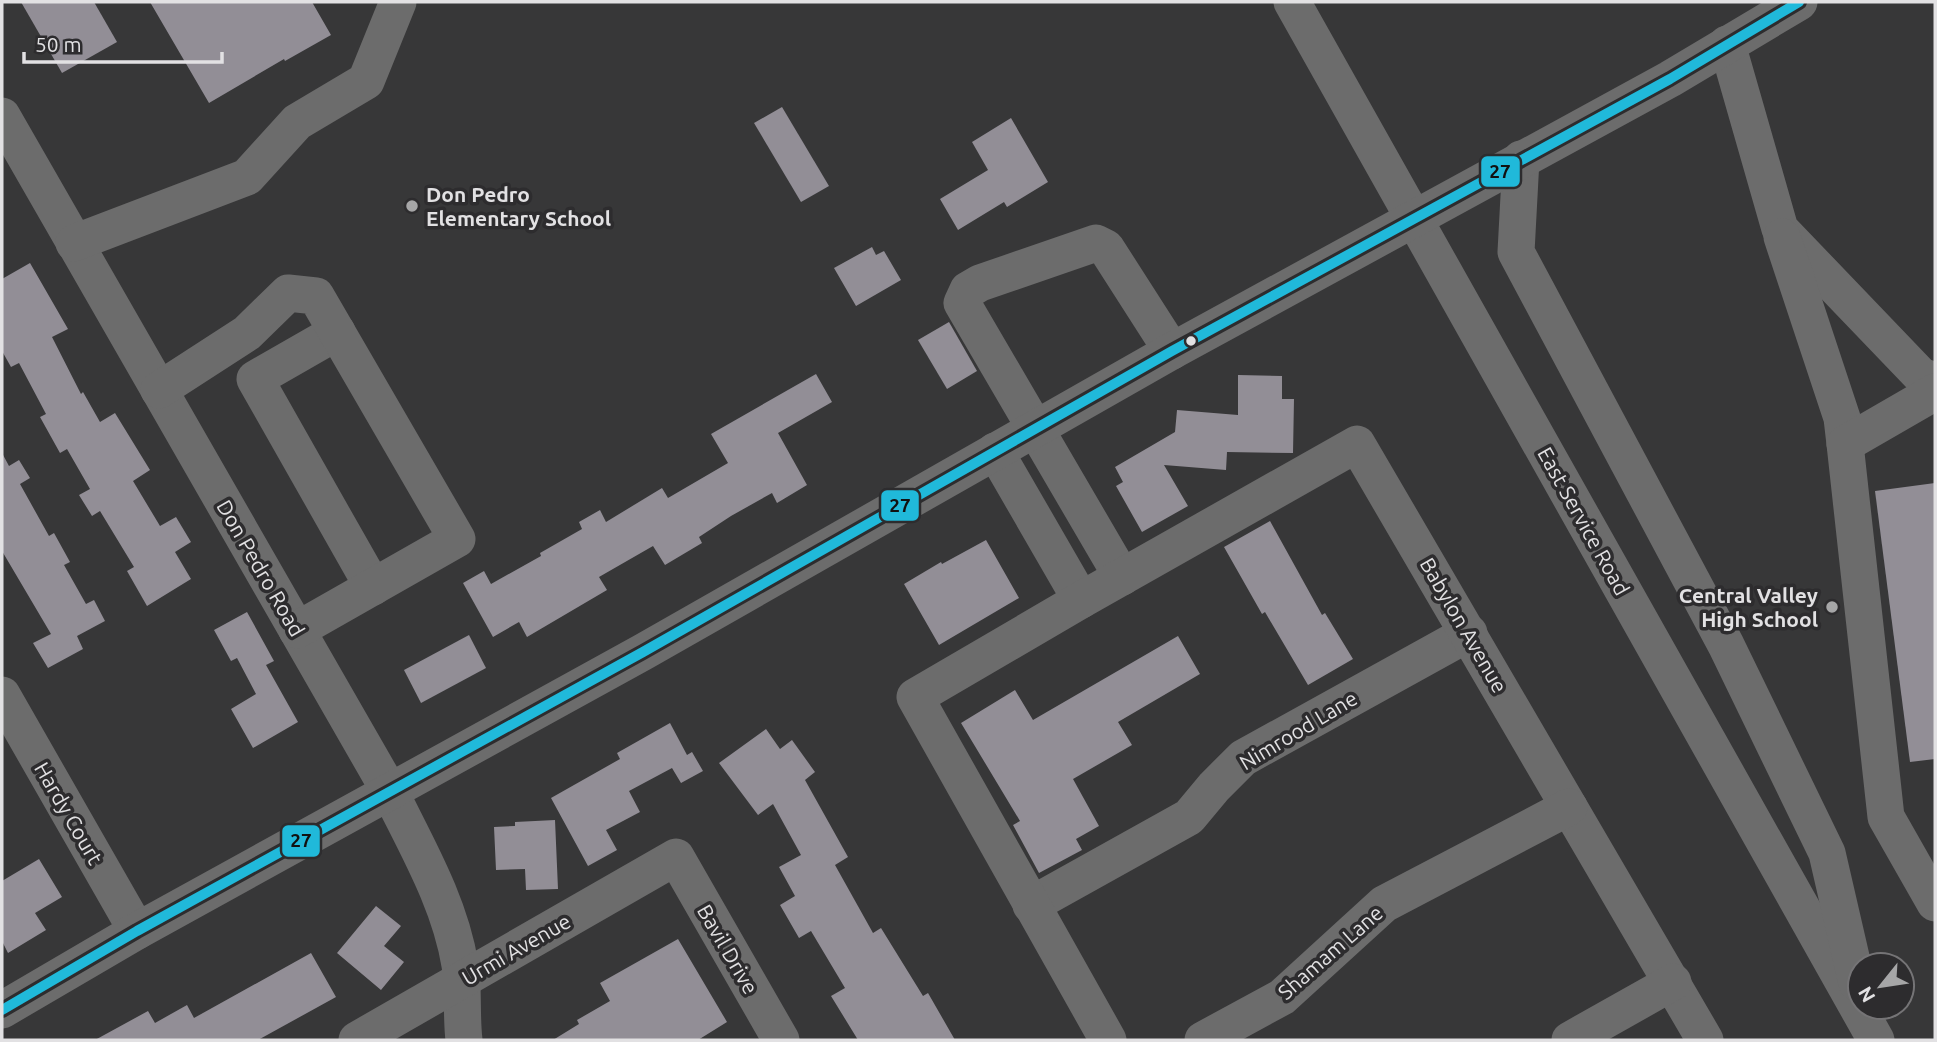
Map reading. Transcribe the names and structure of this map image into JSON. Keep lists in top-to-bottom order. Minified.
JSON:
{"streets":{"street":["East Service Road","Don Pedro Road","Babylon Avenue","Nimrood Lane","Hardy Court","Urmi Avenue","Bavil Drive","Shamam Lane"]},"crossings":[["Don Pedro Road","Urmi Avenue"],["Babylon Avenue","Nimrood Lane"],["Babylon Avenue","Shamam Lane"],["Urmi Avenue","Bavil Drive"]],"places":["Don Pedro Elementary School","Central Valley High School"],"lines":["transit line 27"],"scale_bar":"50 m","north":"bottom left"}
